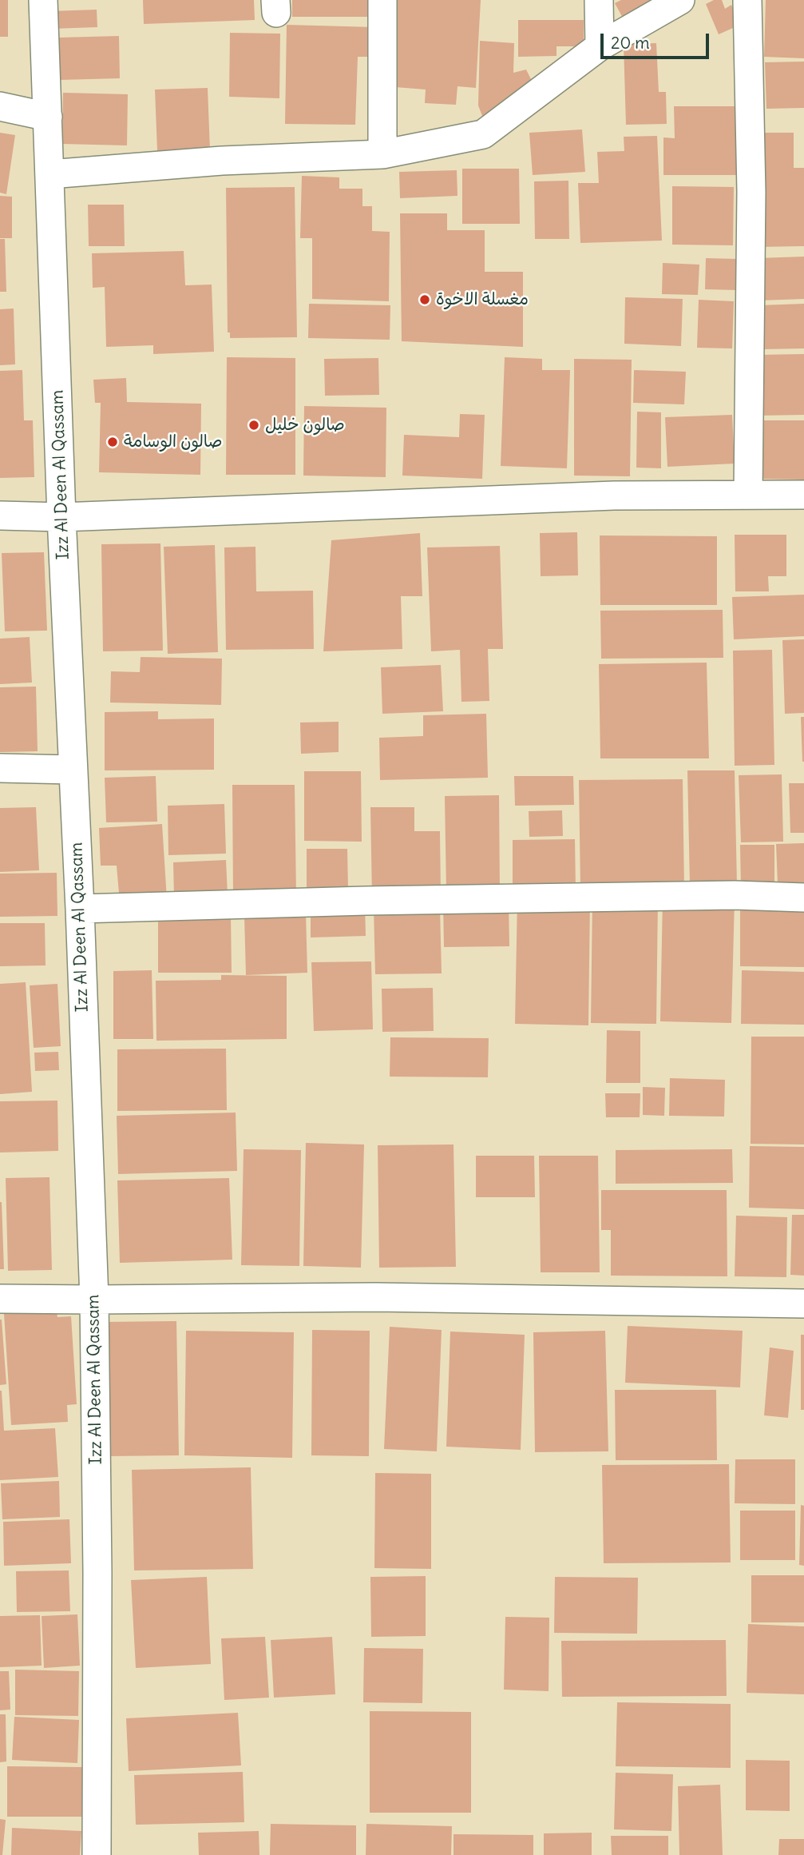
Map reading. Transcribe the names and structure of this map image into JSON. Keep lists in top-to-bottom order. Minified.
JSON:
{"streets":{"street":["Izz Al Deen Al Qassam"]},"places":["مغسلة الاخوة","صالون خليل","صالون الوسامة"],"scale_bar":"20 m"}
